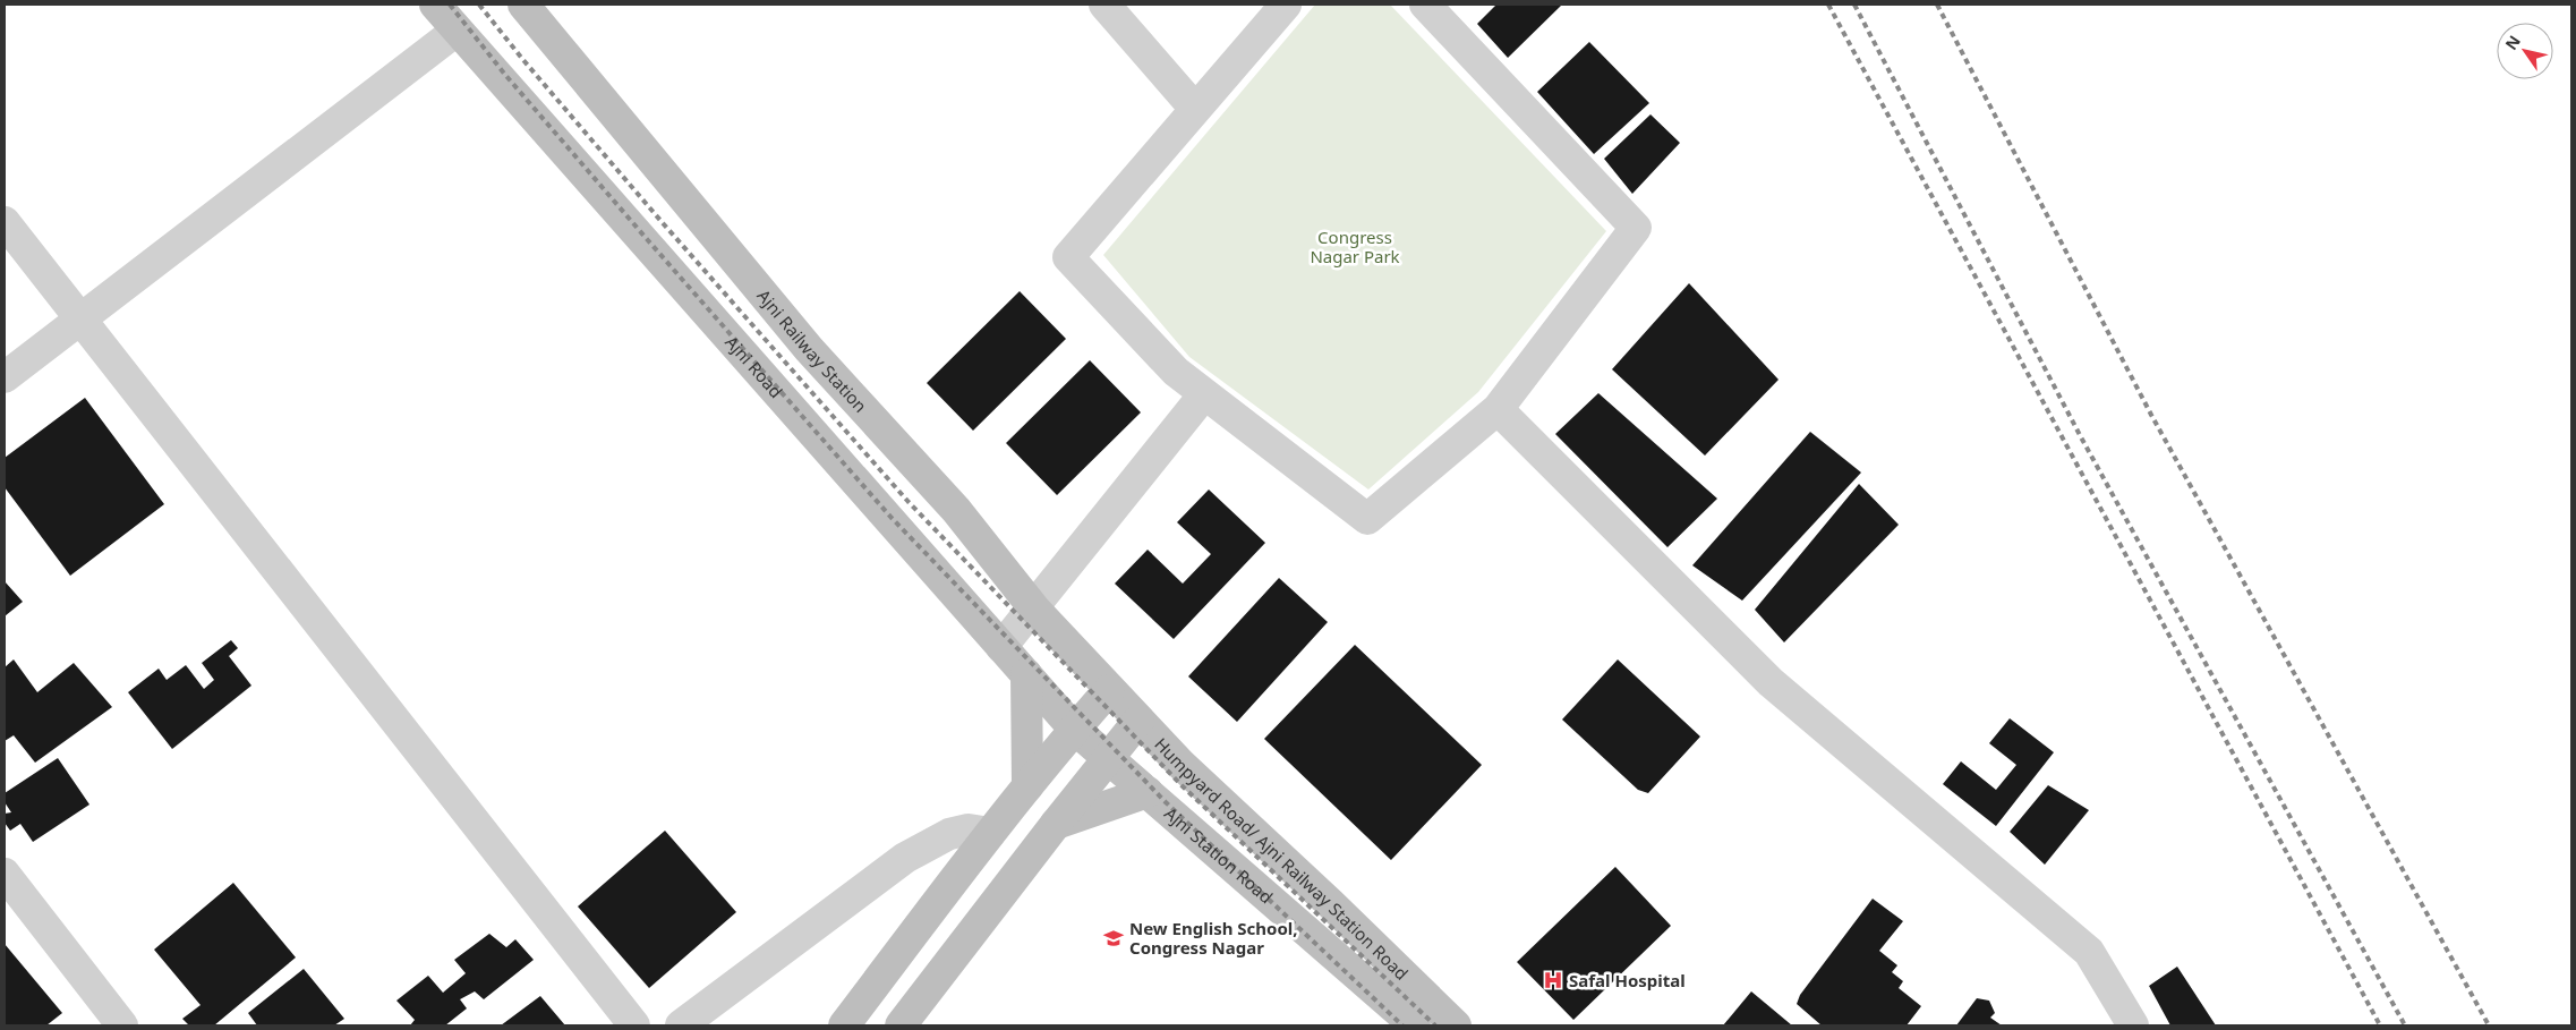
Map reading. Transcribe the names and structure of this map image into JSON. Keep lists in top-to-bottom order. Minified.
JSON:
{"streets":{"main road":["Ajni Railway Station","Ajni Road","Ajni Station Road","Humpyard Road/ Ajni Railway Station Road"]},"crossings":[["Ajni Railway Station","Humpyard Road/ Ajni Railway Station Road"],["Ajni Road","Ajni Station Road"]],"parks":["Congress Nagar Park"],"places":{"school or university":["New English School, Congress Nagar"],"hospital":["Safal Hospital"]},"north":"top left"}
